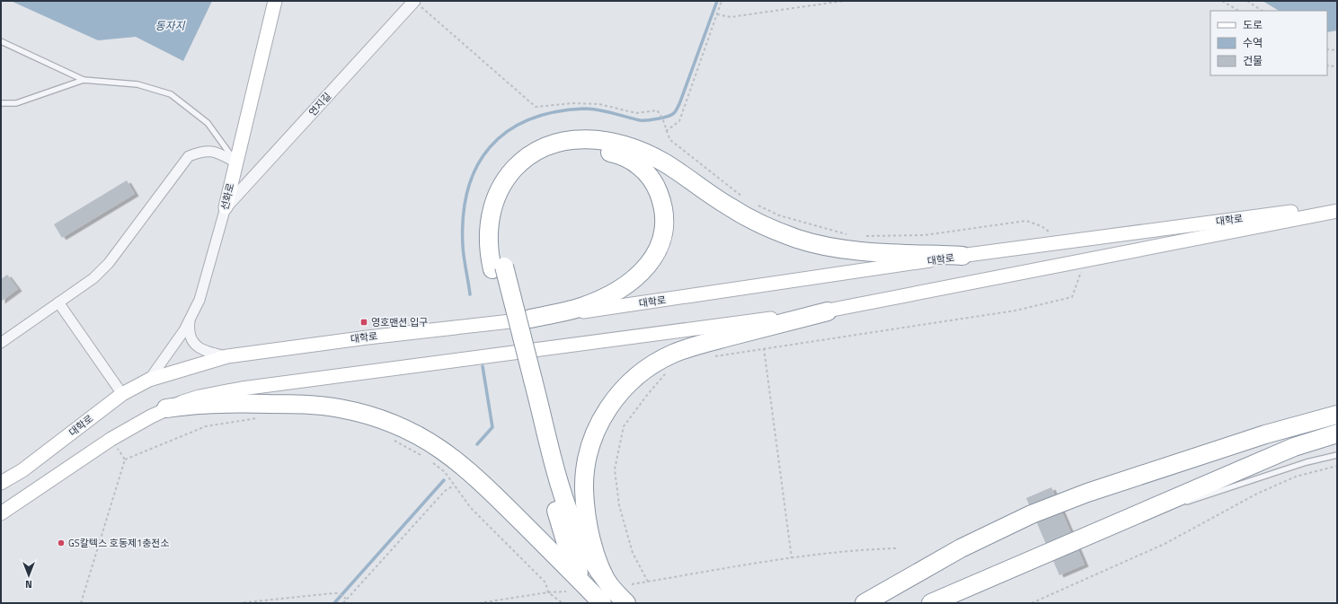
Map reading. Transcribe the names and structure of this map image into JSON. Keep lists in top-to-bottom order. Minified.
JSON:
{"streets":{"main road":["선화로","대학로"],"street":["연지길"]},"crossings":[["연지길","선화로"],["선화로","대학로"]],"water":["동자지"],"places":{"transit":["영호맨션 입구"],"other":["GS칼텍스 호동제1충전소"]},"legend":["도로","수역","건물"],"north":"bottom"}
